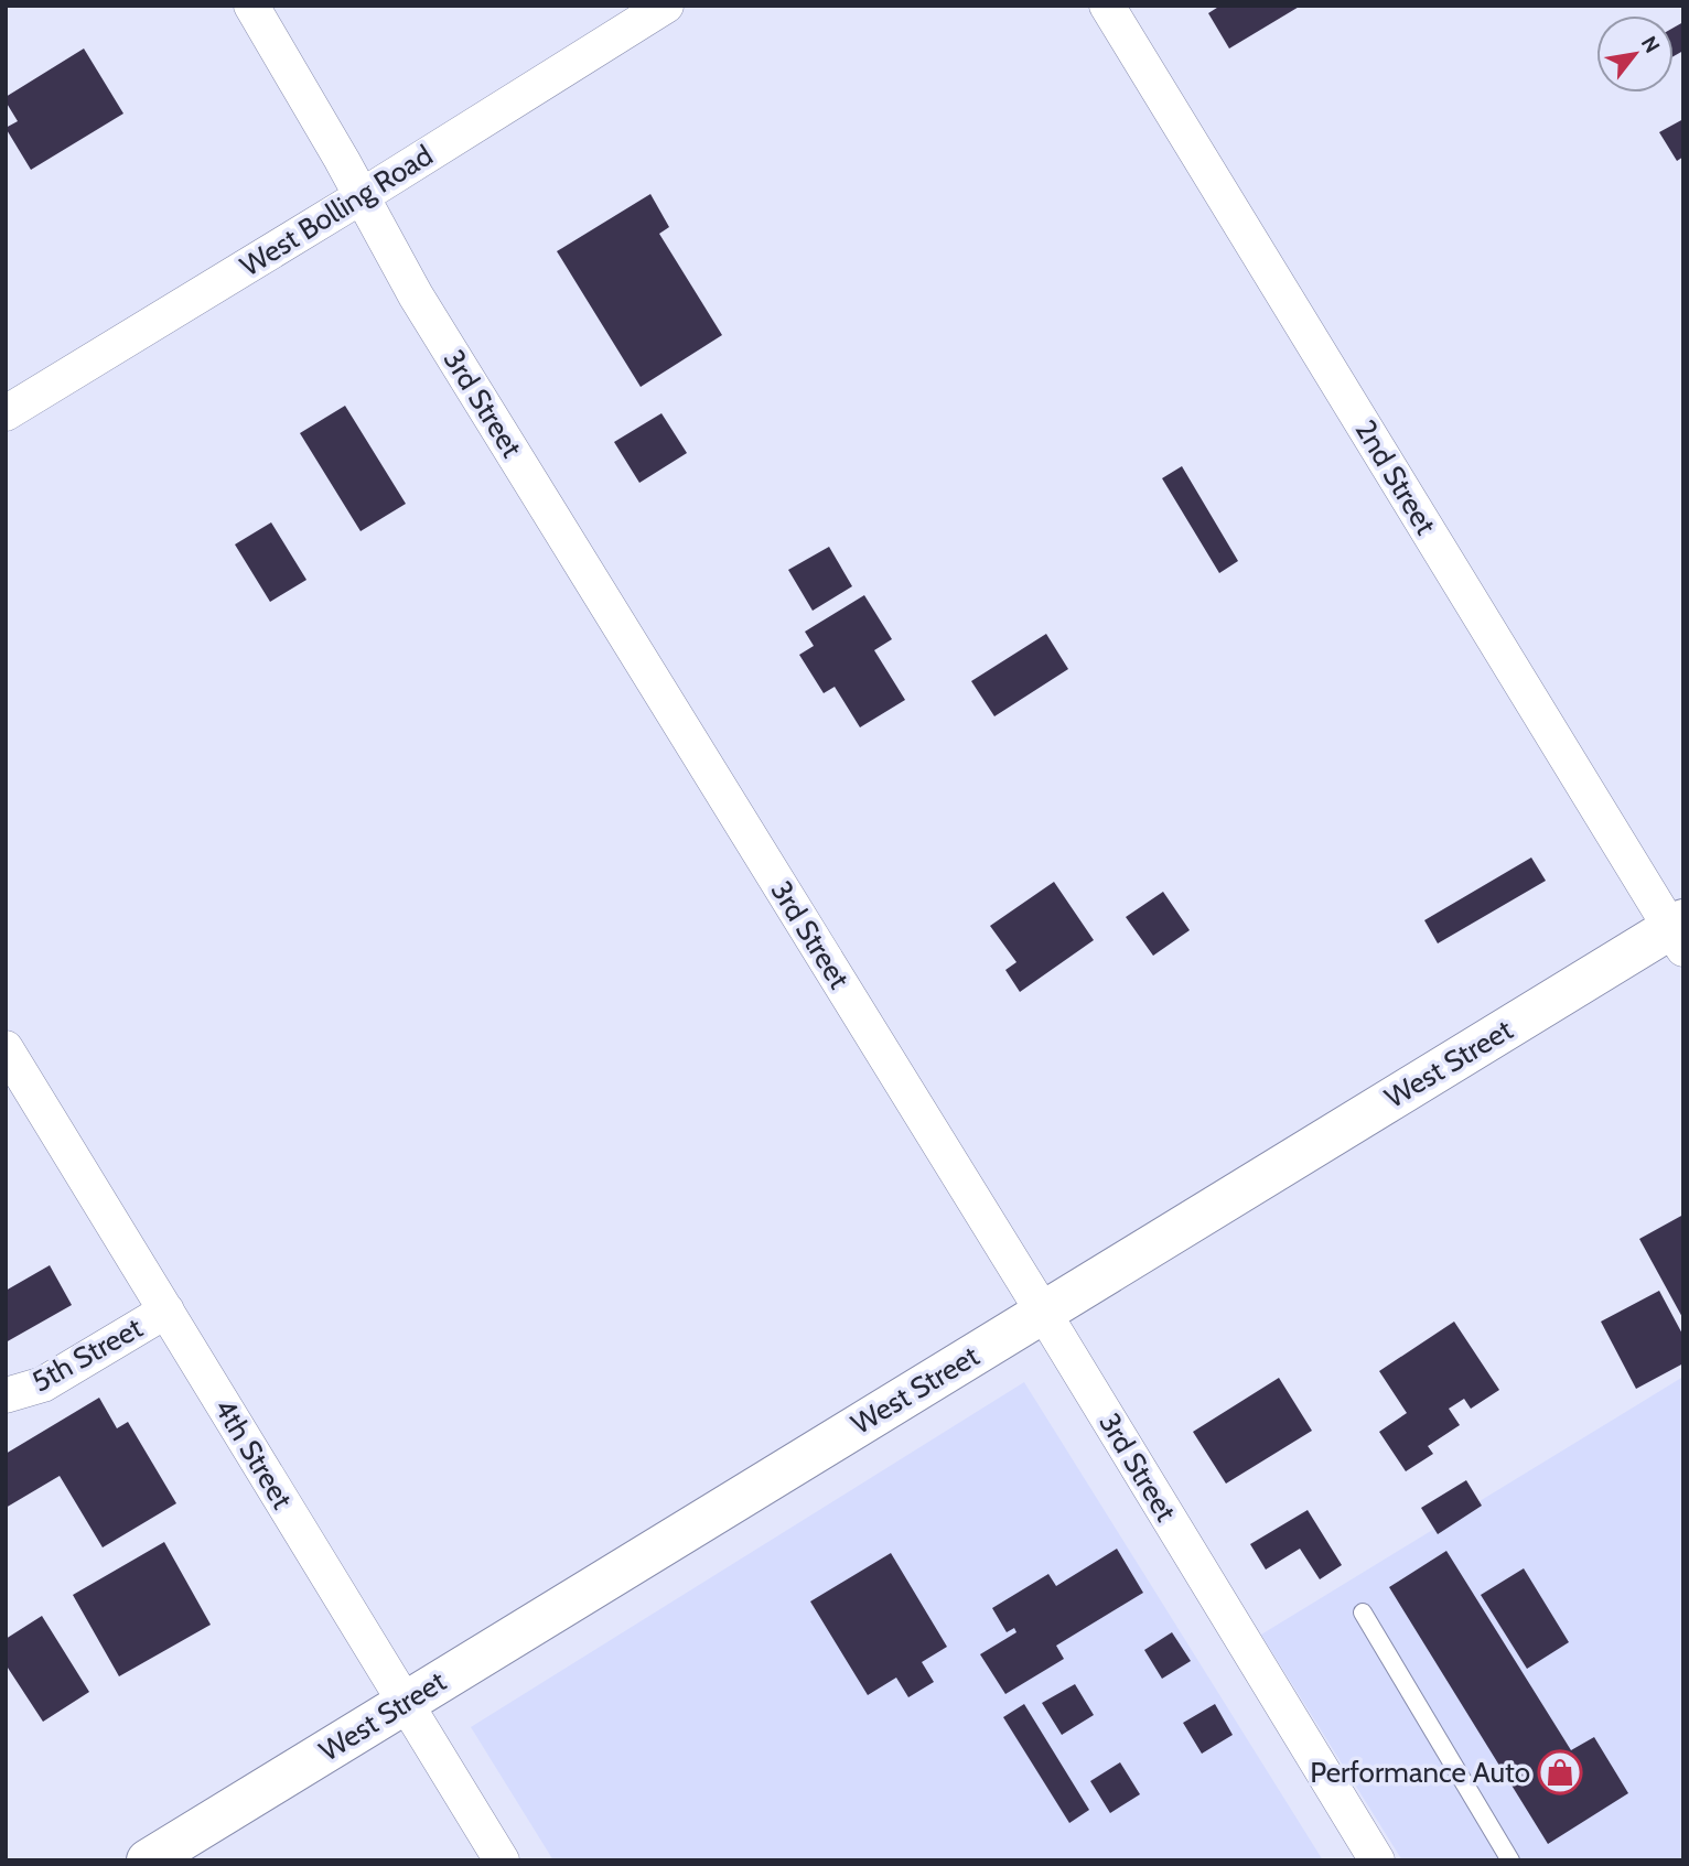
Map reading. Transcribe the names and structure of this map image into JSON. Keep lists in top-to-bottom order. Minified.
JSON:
{"streets":{"street":["West Bolling Road","3rd Street","2nd Street","West Street","5th Street","4th Street"]},"crossings":[["West Bolling Road","3rd Street"],["3rd Street","West Street"],["2nd Street","West Street"],["West Street","4th Street"],["5th Street","4th Street"]],"places":{"shop":["Performance Auto"]},"north":"top right"}
